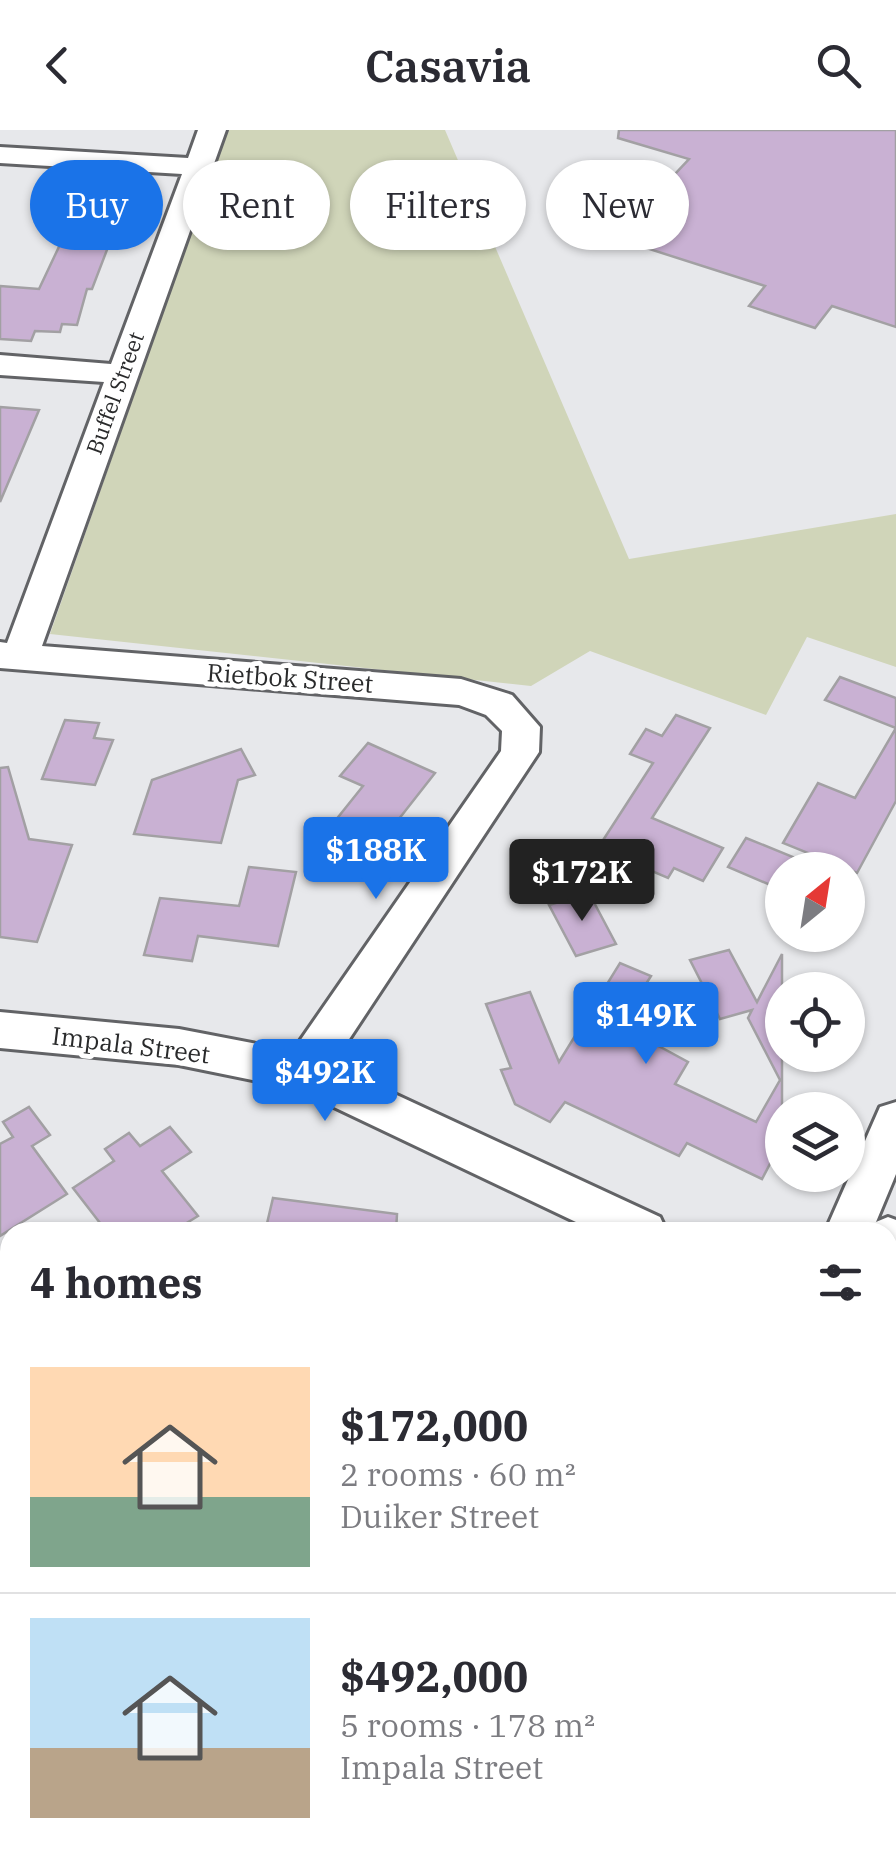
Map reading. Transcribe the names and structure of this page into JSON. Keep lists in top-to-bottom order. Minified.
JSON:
{"streets":{"street":["Buffel Street","Rietbok Street","Impala Street"]},"crossings":[["Buffel Street","Rietbok Street"],["Rietbok Street","Impala Street"]],"north":"top right","page":{"header":"Casavia","chip":["Buy","Rent","Filters","New"],"price":["$188K","$172K","$149K","$492K"],"heading":"4 homes","list":[{"name":"$172,000","note":"2 rooms · 60 m² · Duiker Street"},{"name":"$492,000","note":"5 rooms · 178 m² · Impala Street"}]}}
